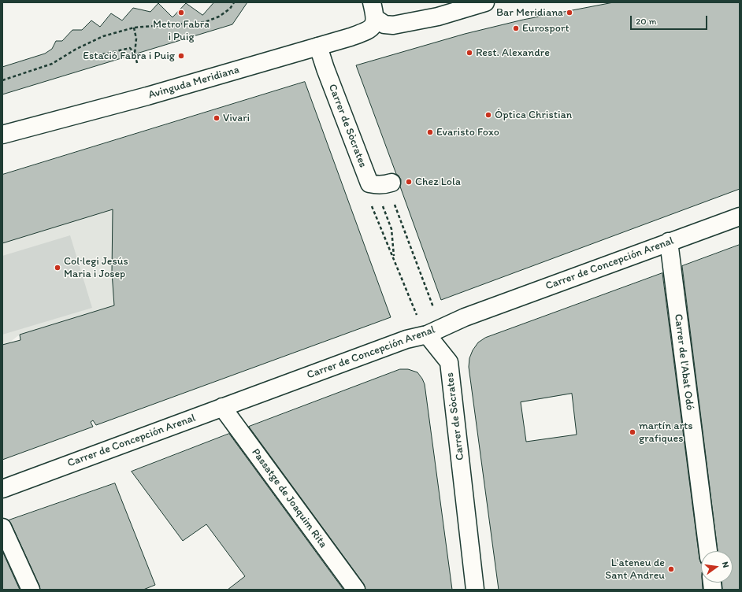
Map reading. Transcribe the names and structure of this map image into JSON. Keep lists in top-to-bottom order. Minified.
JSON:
{"streets":{"street":["Avinguda Meridiana","Carrer de Sòcrates","Carrer de Concepción Arenal","Carrer de l'Abat Odó","Passatge de Joaquim Rita"]},"crossings":[["Avinguda Meridiana","Carrer de Sòcrates"],["Carrer de Sòcrates","Carrer de Concepción Arenal"],["Carrer de Concepción Arenal","Carrer de l'Abat Odó"],["Carrer de Concepción Arenal","Passatge de Joaquim Rita"]],"places":["Metro Fabra i Puig","Bar Meridiana","Eurosport","Rest. Alexandre","Estació Fabra i Puig","Óptica Christian","Vivari","Evaristo Foxo","Chez Lola","Col·legi Jesús Maria i Josep","martín arts grafiques","L'ateneu de Sant Andreu"],"scale_bar":"20 m","north":"right"}
